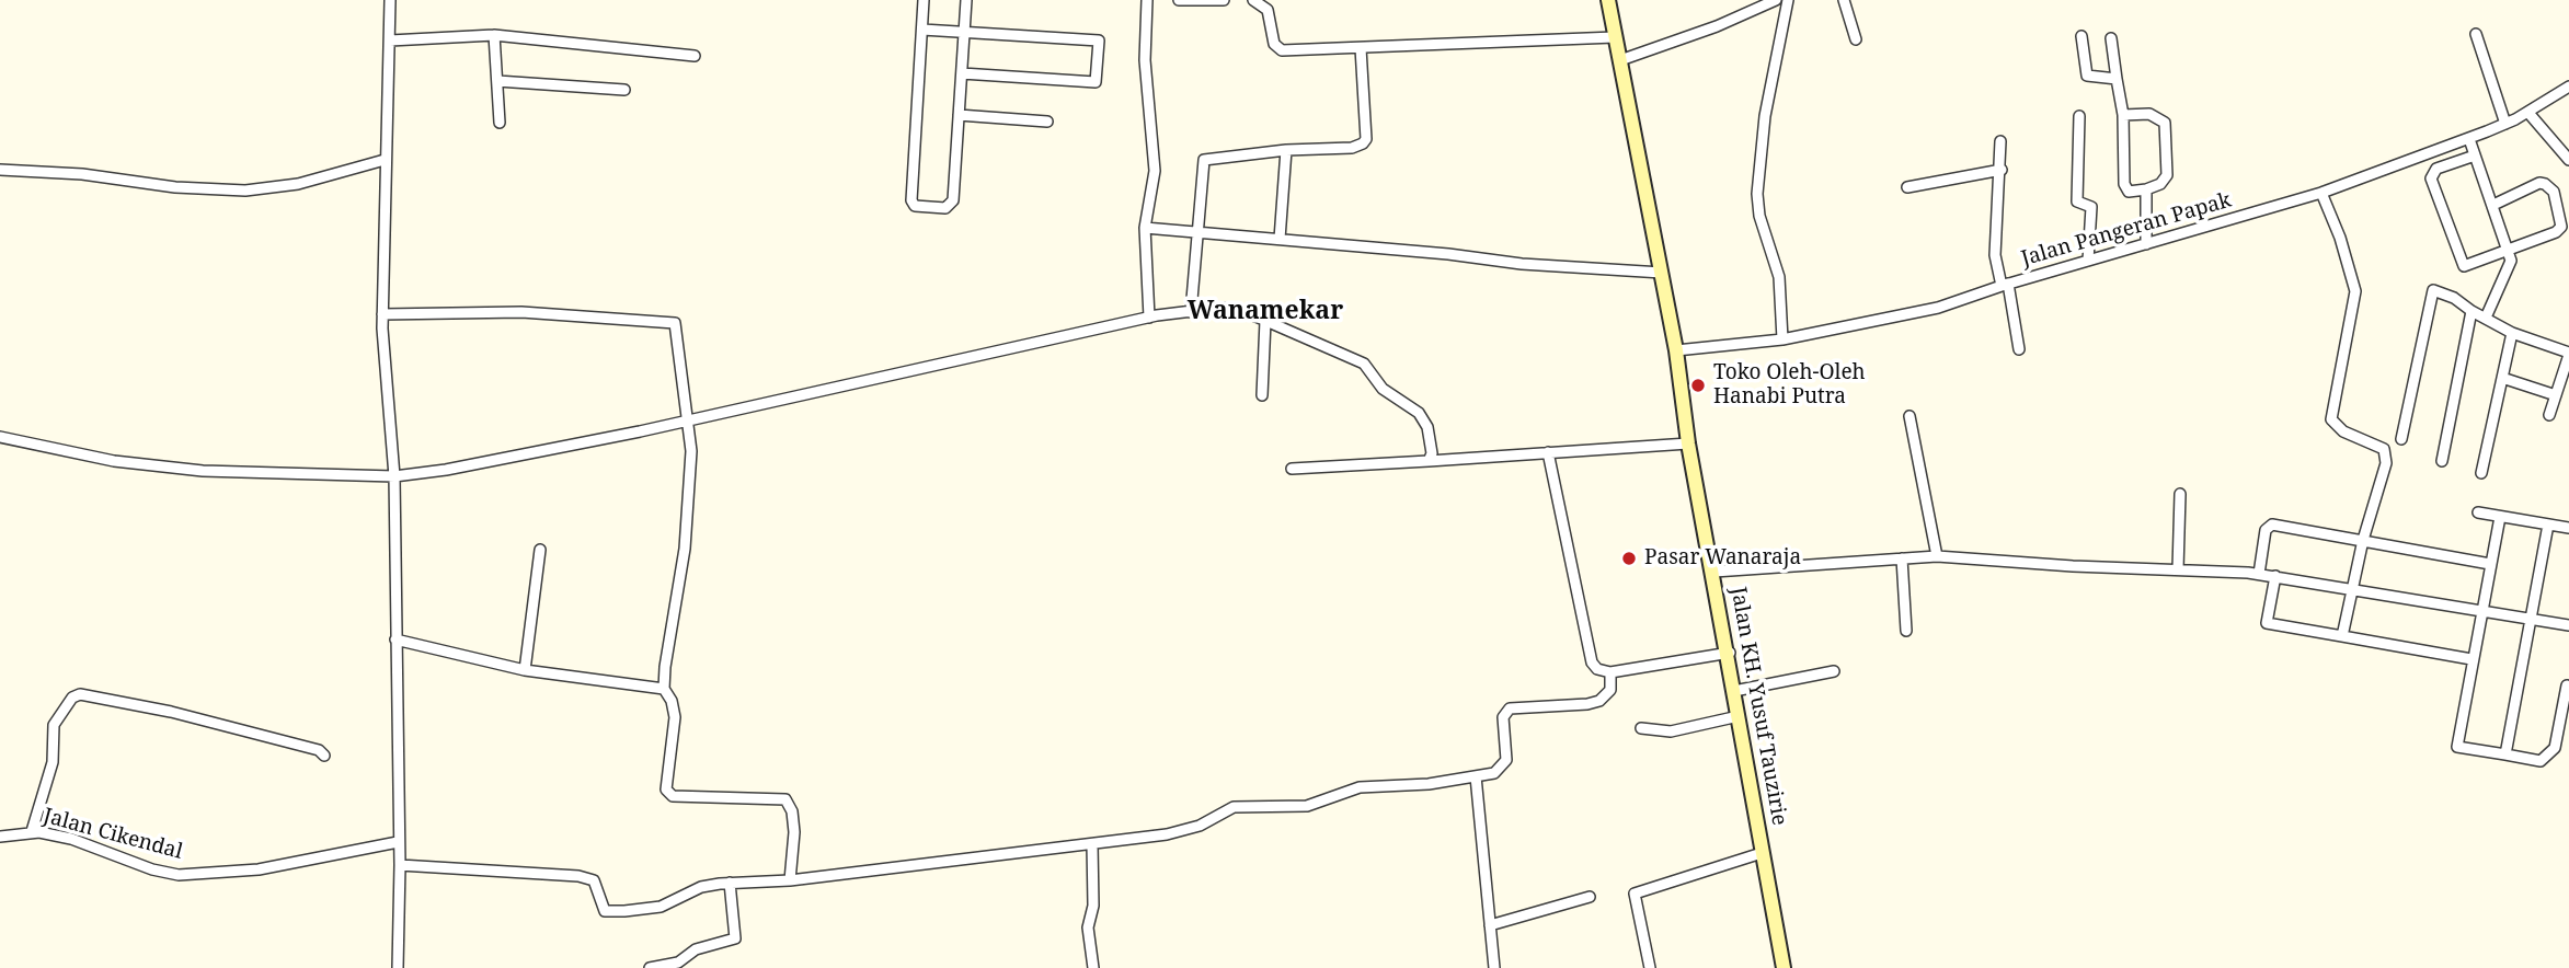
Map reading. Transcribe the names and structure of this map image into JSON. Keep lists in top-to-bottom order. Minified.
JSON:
{"streets":{"main road":["Jalan KH. Yusuf Tauzirie"],"street":["Jalan Pangeran Papak","Jalan Cikendal"]},"crossings":[["Jalan Pangeran Papak","Jalan KH. Yusuf Tauzirie"]],"districts":["Wanamekar"],"places":["Toko Oleh-Oleh Hanabi Putra","Pasar Wanaraja"]}
